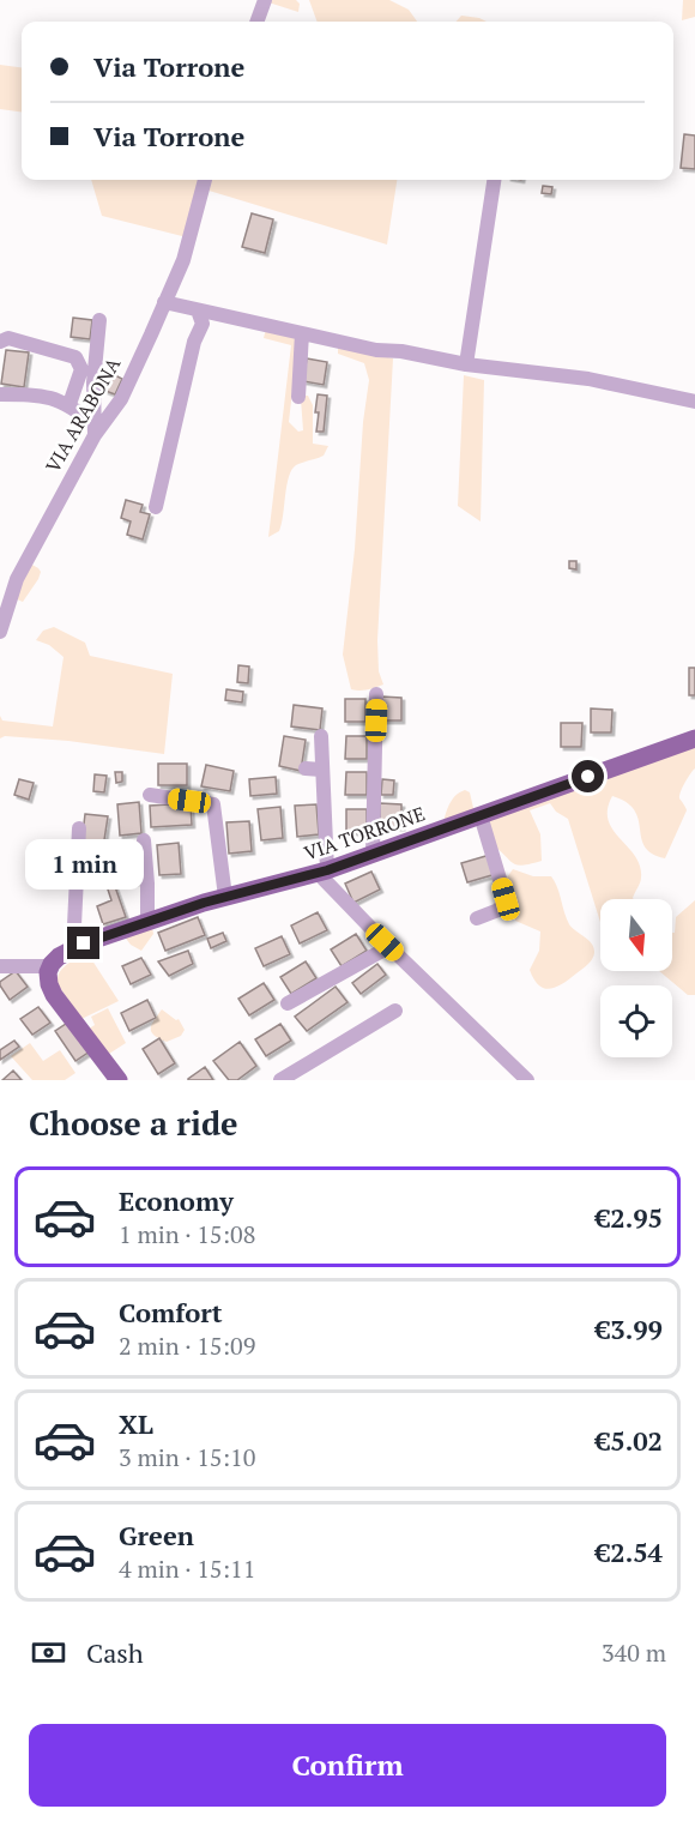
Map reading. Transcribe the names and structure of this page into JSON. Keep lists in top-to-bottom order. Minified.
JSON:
{"streets":{"main road":["VIA TORRONE"],"street":["VIA ARABONA"]},"north":"bottom","page":{"banner":["Via Torrone","Via Torrone"],"bubble":"1 min","heading":"Choose a ride","list":[{"name":"Economy","note":"1 min · 15:08","value":"€2.95"},{"name":"Comfort","note":"2 min · 15:09","value":"€3.99"},{"name":"XL","note":"3 min · 15:10","value":"€5.02"},{"name":"Green","note":"4 min · 15:11","value":"€2.54"}],"pay":["Cash","340 m"],"buttons":"Confirm"}}
